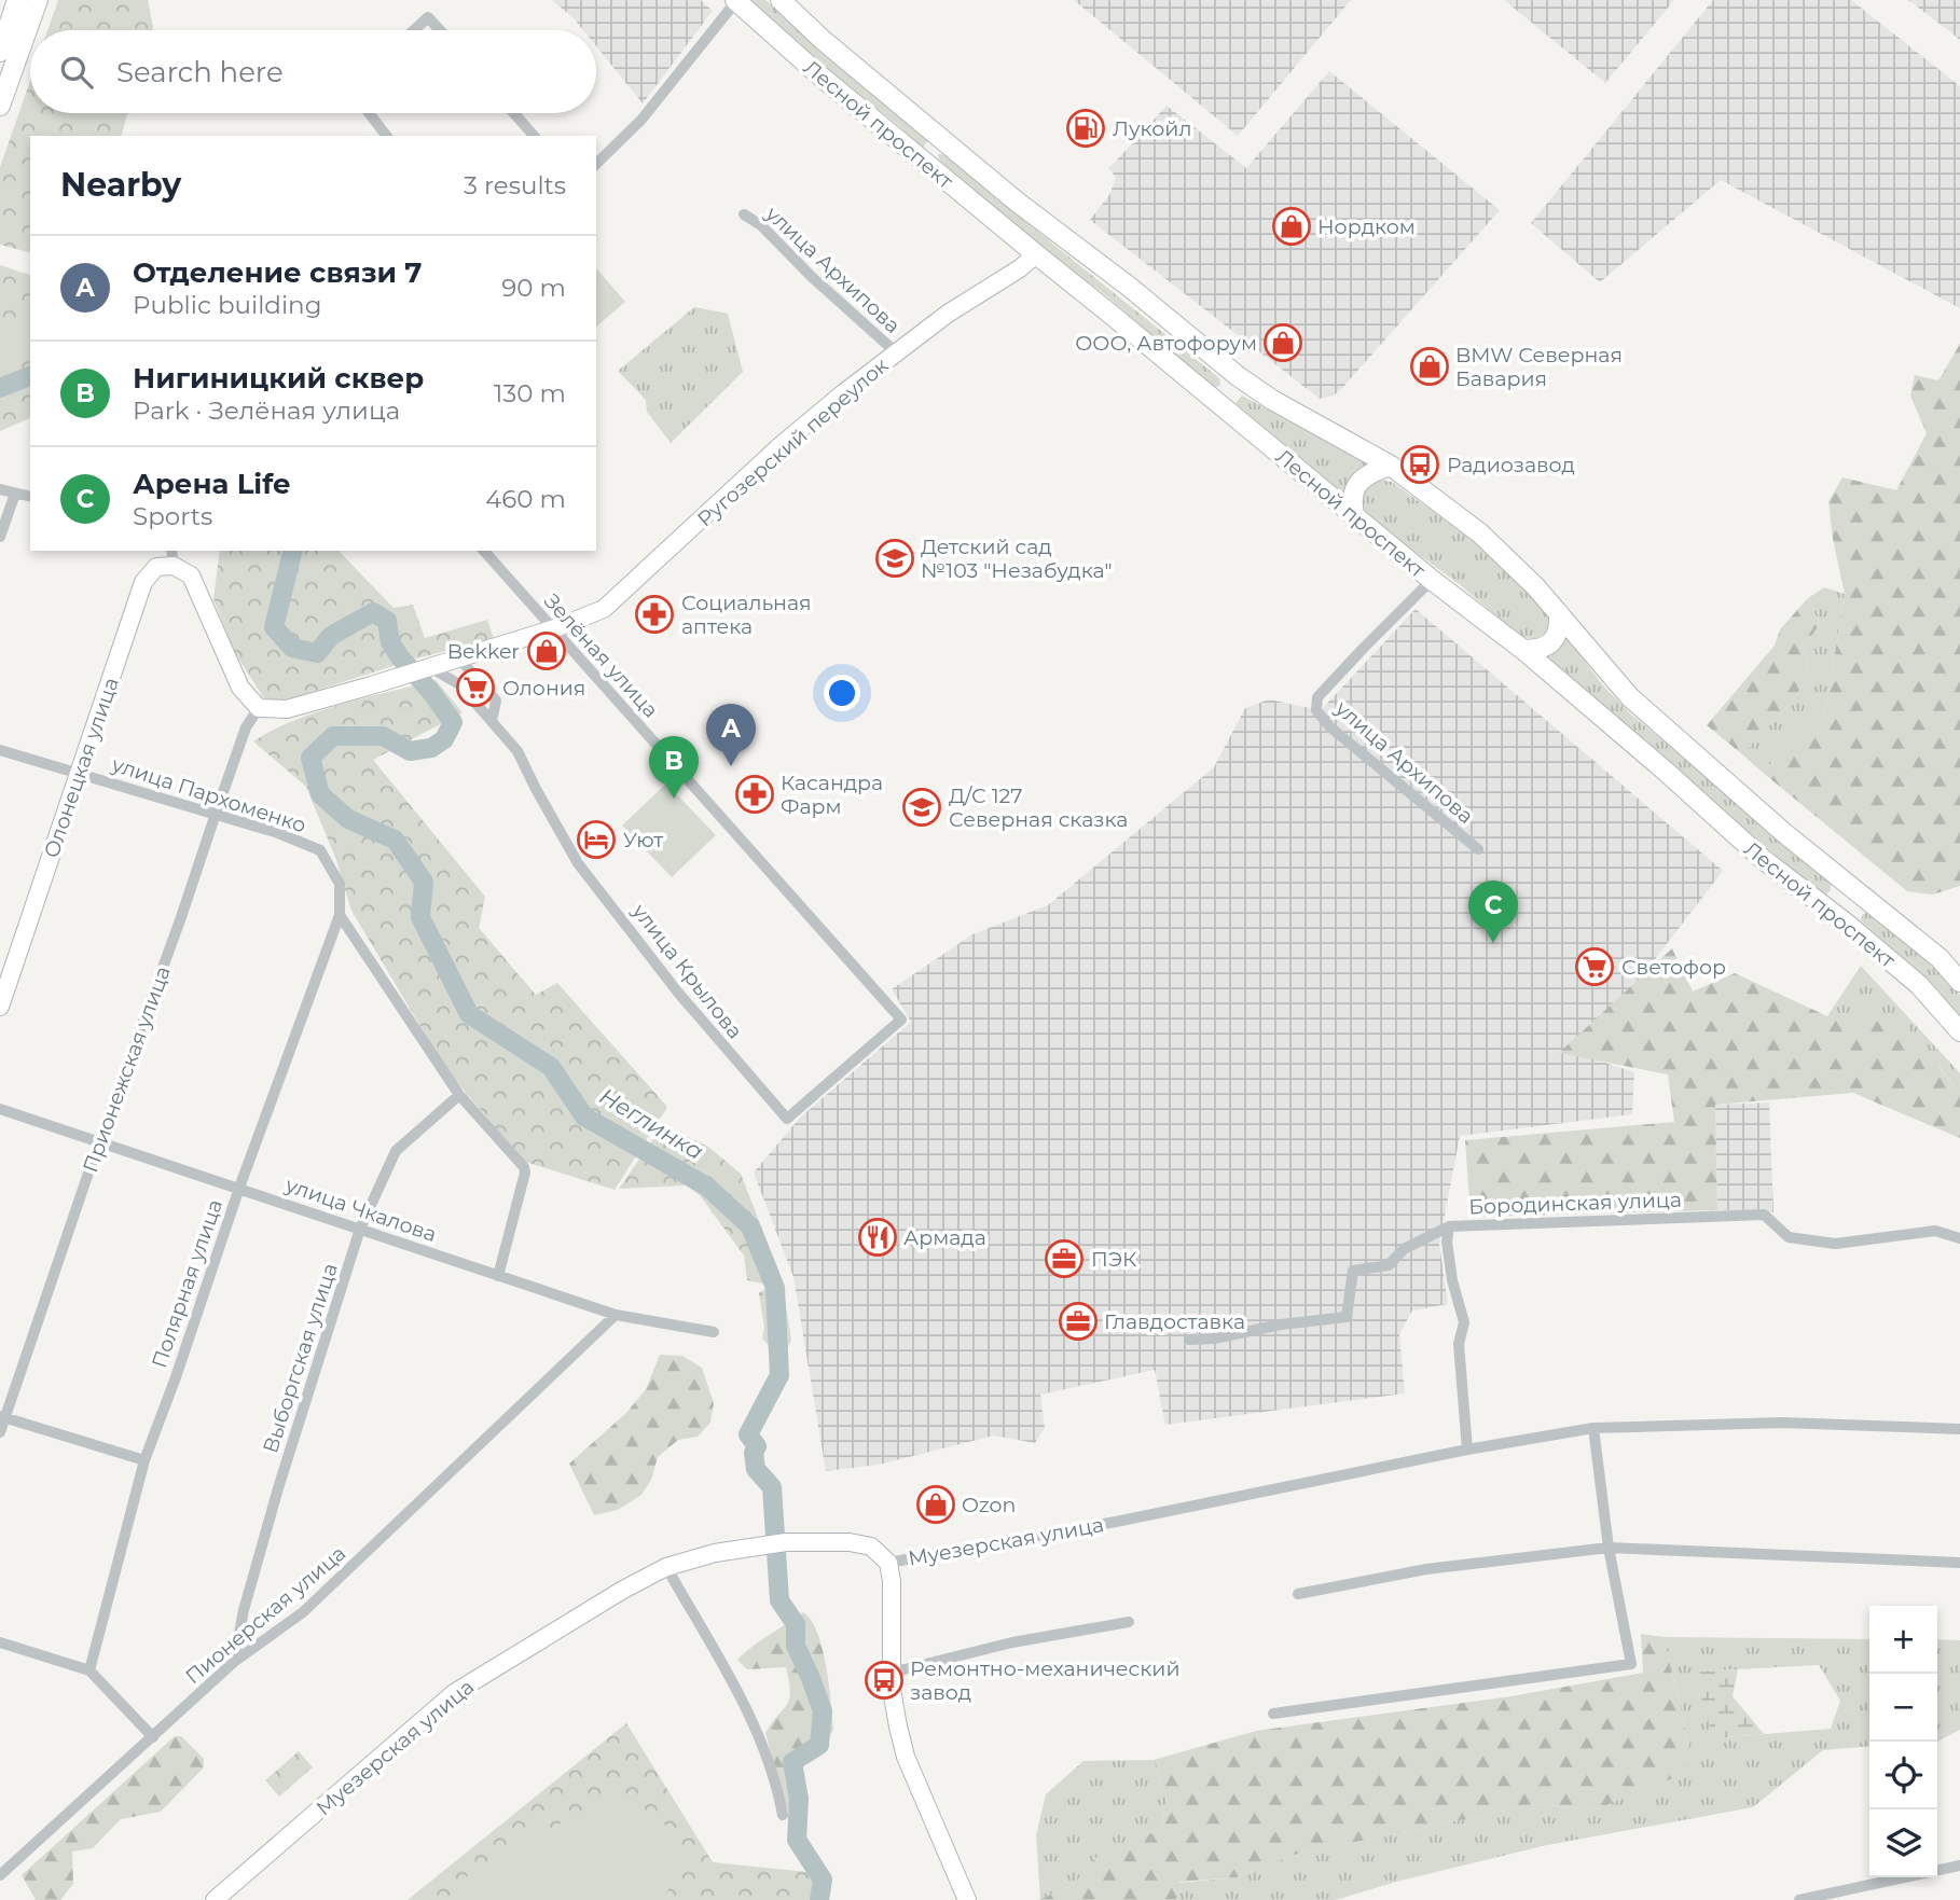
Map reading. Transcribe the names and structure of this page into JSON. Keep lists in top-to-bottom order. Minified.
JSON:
{"streets":{"main road":["Лесной проспект","Ругозерский переулок","Олонецкая улица","Муезерская улица"],"street":["улица Архипова","Зелёная улица","улица Пархоменко","улица Крылова","Прионежская улица","Бородинская улица","улица Чкалова","Полярная улица","Выборгская улица","Пионерская улица"]},"crossings":[["Лесной проспект","улица Архипова"],["Лесной проспект","Ругозерский переулок"],["улица Архипова","Ругозерский переулок"],["Ругозерский переулок","Зелёная улица"],["Зелёная улица","улица Крылова"],["Олонецкая улица","улица Пархоменко"],["Олонецкая улица","Прионежская улица"],["улица Пархоменко","Прионежская улица"],["улица Пархоменко","Полярная улица"],["Прионежская улица","улица Чкалова"],["улица Чкалова","Полярная улица"],["улица Чкалова","Выборгская улица"],["улица Чкалова","Пионерская улица"],["Выборгская улица","Пионерская улица"]],"water":["Неглинка"],"places":{"fuel station":["Лукойл"],"shop":["Нордком","ООО, Автофорум","BMW Северная Бавария","Bekker","Ozon"],"bus stop":["Радиозавод","Ремонтно-механический завод"],"school or university":["Детский сад №103 \"Незабудка\"","Д/С 127 Северная сказка"],"pharmacy":["Социальная аптека","Касандра Фарм"],"supermarket":["Олония","Светофор"],"hotel":["Уют"],"restaurant":["Армада"],"office":["ПЭК","Главдоставка"]},"page":{"search":"Search here","heading":["Nearby","3 results"],"list":[{"mark":"A","name":"Отделение связи 7","note":"Public building","value":"90 m"},{"mark":"B","name":"Нигиницкий сквер","note":"Park · Зелёная улица","value":"130 m"},{"mark":"C","name":"Арена Life","note":"Sports","value":"460 m"}],"pins":["A","B","C"],"map_buttons":["+","−"]}}
